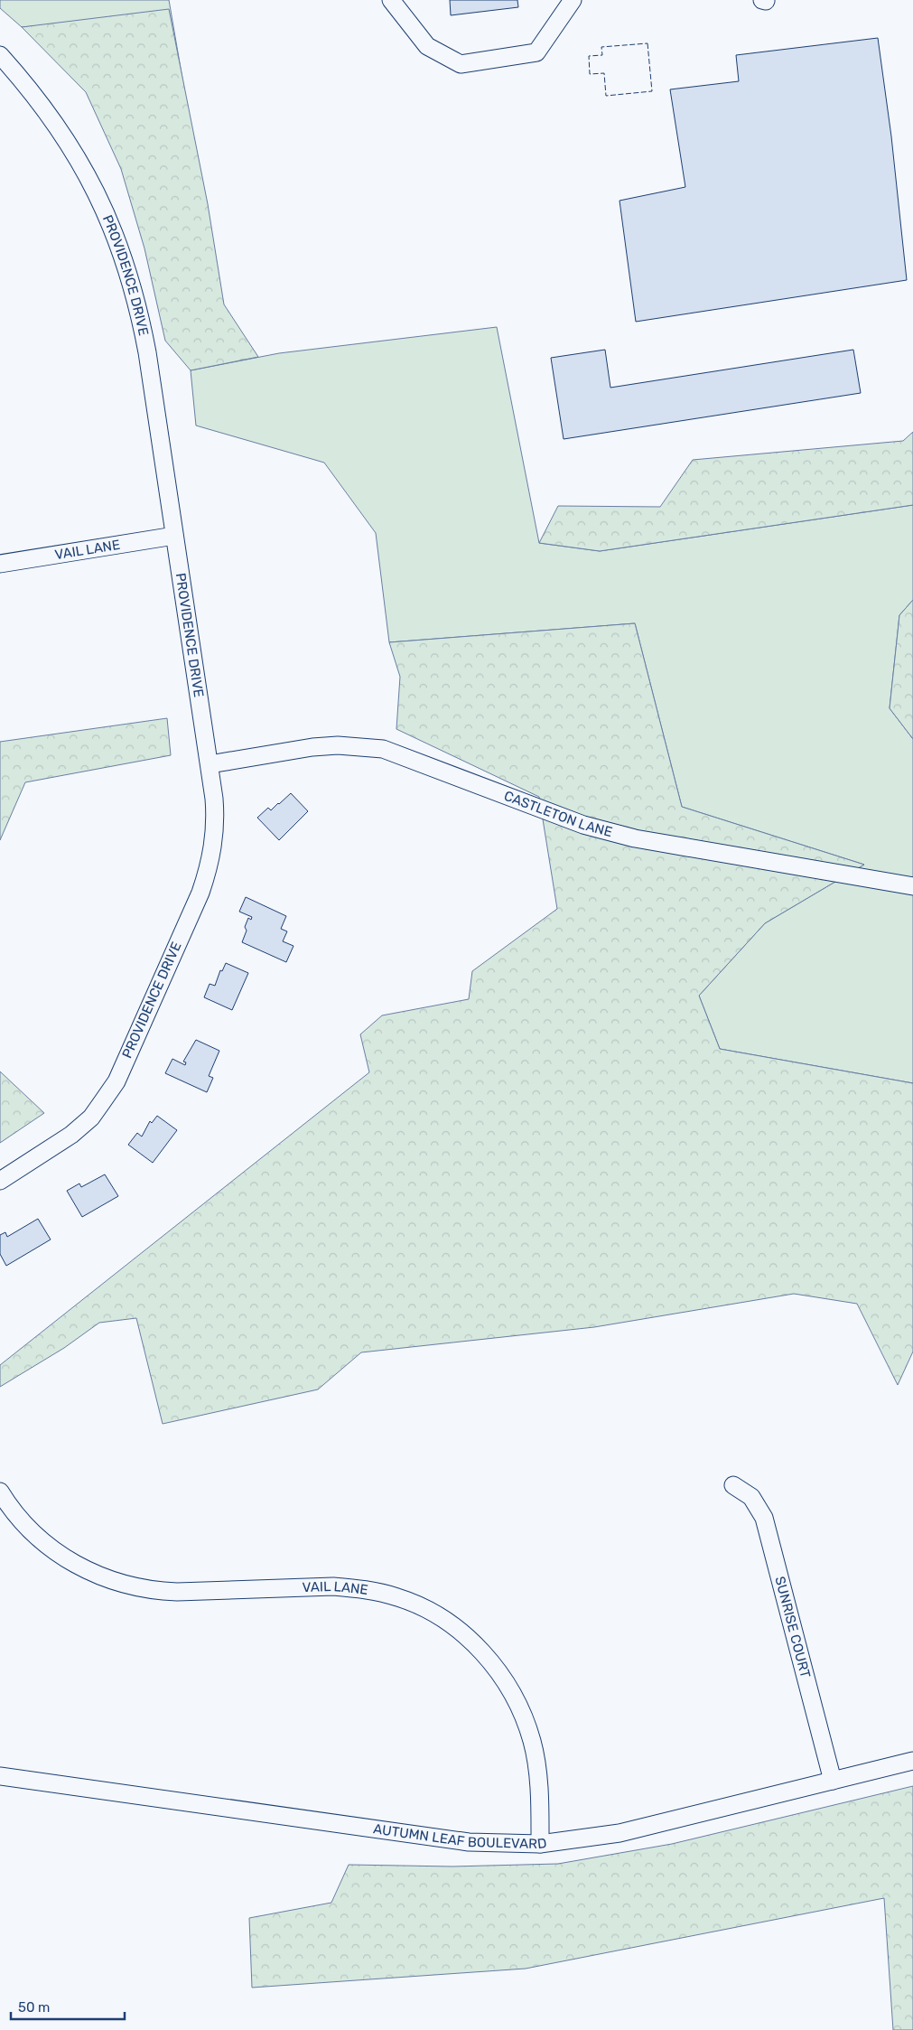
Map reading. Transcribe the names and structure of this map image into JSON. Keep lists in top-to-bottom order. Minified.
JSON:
{"streets":{"street":["PROVIDENCE DRIVE","VAIL LANE","CASTLETON LANE","SUNRISE COURT","AUTUMN LEAF BOULEVARD"]},"crossings":[["PROVIDENCE DRIVE","VAIL LANE"],["PROVIDENCE DRIVE","CASTLETON LANE"],["VAIL LANE","AUTUMN LEAF BOULEVARD"],["SUNRISE COURT","AUTUMN LEAF BOULEVARD"]],"scale_bar":"50 m"}
